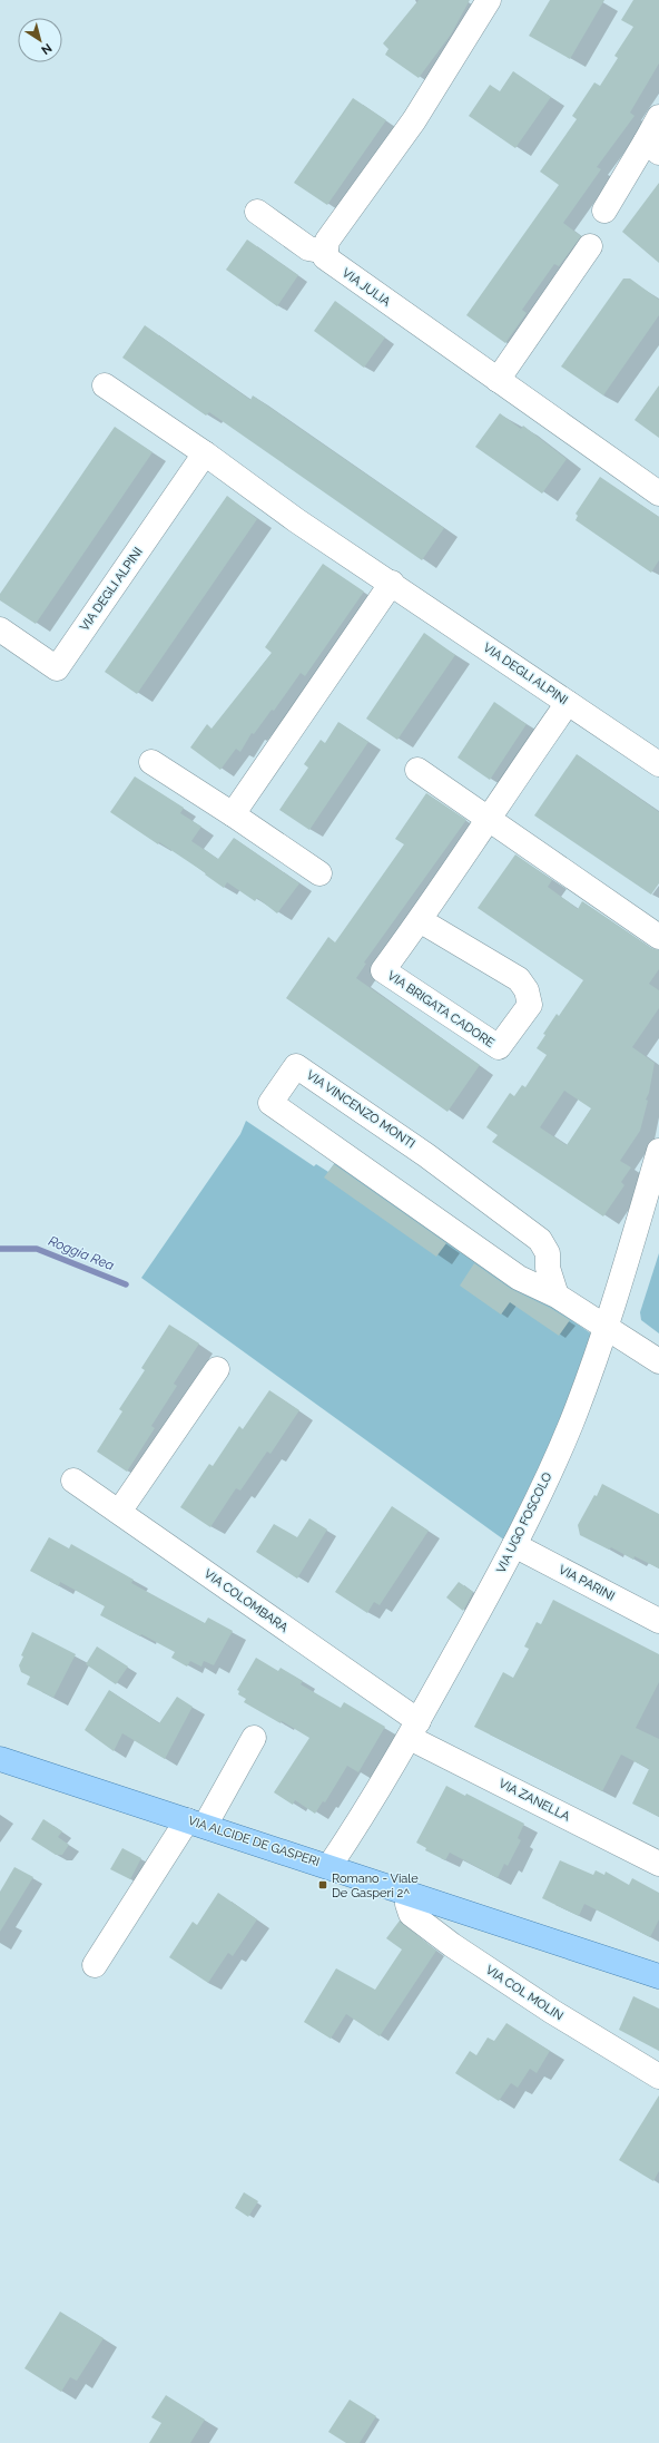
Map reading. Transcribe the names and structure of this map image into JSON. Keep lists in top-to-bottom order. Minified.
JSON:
{"streets":{"main road":["VIA ALCIDE DE GASPERI"],"street":["VIA JULIA","VIA DEGLI ALPINI","VIA BRIGATA CADORE","VIA VINCENZO MONTI","VIA UGO FOSCOLO","VIA PARINI","VIA COLOMBARA","VIA ZANELLA","VIA COL MOLIN"]},"crossings":[["VIA DEGLI ALPINI","VIA BRIGATA CADORE"],["VIA VINCENZO MONTI","VIA UGO FOSCOLO"],["VIA UGO FOSCOLO","VIA PARINI"],["VIA UGO FOSCOLO","VIA COLOMBARA"],["VIA UGO FOSCOLO","VIA ZANELLA"],["VIA UGO FOSCOLO","VIA ALCIDE DE GASPERI"],["VIA COLOMBARA","VIA ZANELLA"],["VIA ALCIDE DE GASPERI","VIA COL MOLIN"]],"water":["Roggia Rea"],"places":{"transit":["Romano - Viale De Gasperi 2^"]},"north":"bottom right"}
